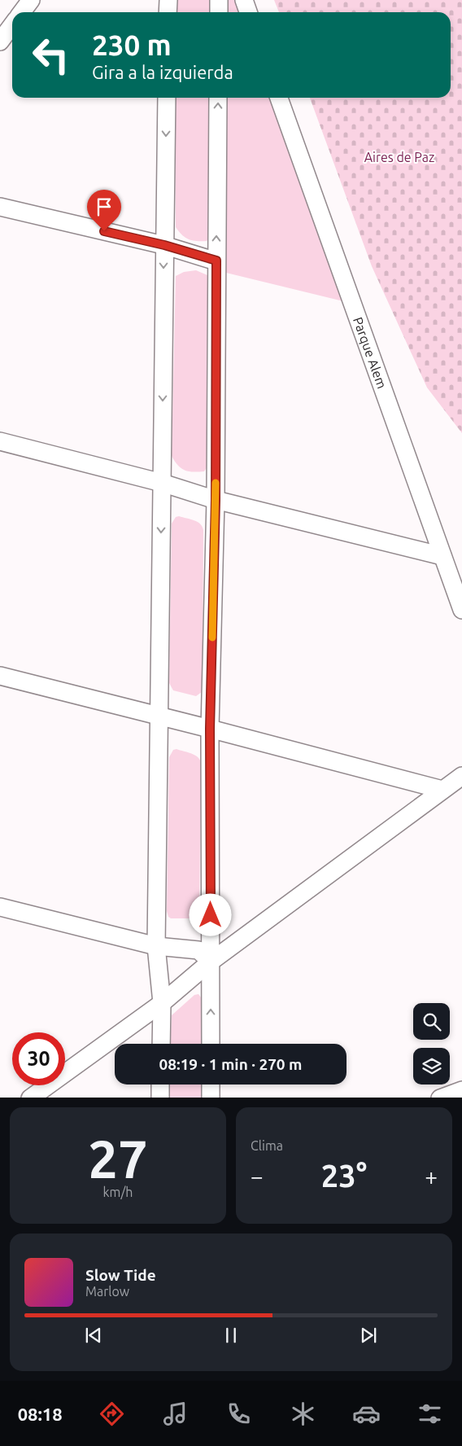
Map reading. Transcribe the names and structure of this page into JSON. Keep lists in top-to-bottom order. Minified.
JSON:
{"streets":{"street":["Parque Alem"]},"parks":["Aires de Paz"],"page":{"turn":["230 m","Gira a la izquierda"],"limit":"30","trip":"08:19 · 1 min · 270 m","tile":[["27","km/h"],"Clima"],"heat":["−","23°","+"],"song":["Slow Tide","Marlow"],"tabs":"08:18"}}
